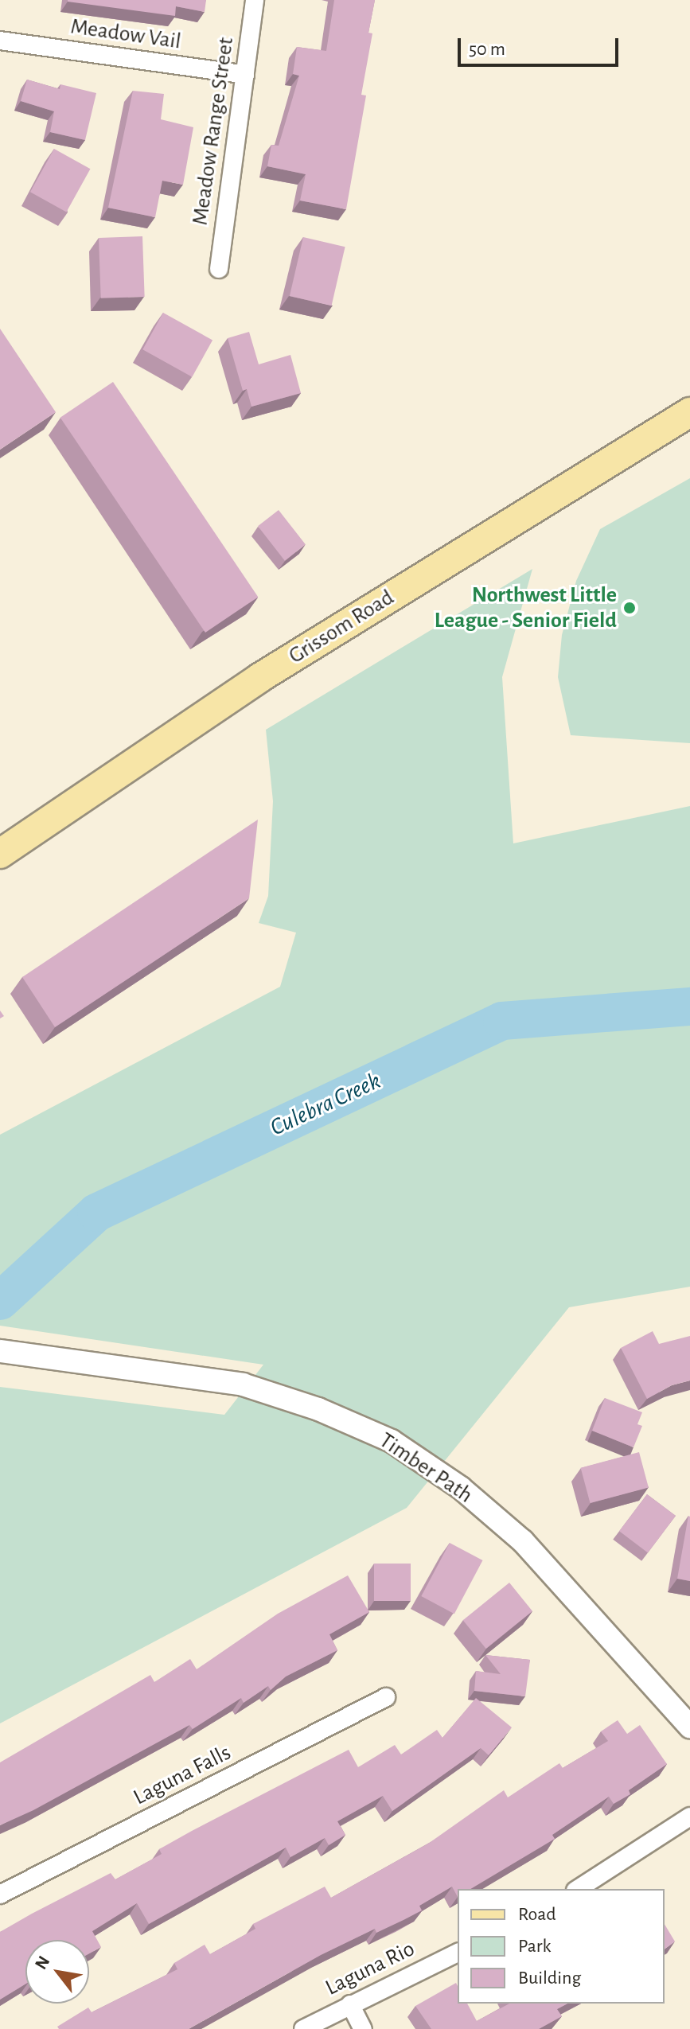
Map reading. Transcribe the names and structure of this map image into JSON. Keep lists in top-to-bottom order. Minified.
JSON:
{"streets":{"main road":["Grissom Road"],"street":["Meadow Vail","Meadow Range Street","Timber Path","Laguna Falls","Laguna Rio"]},"crossings":[["Meadow Vail","Meadow Range Street"]],"water":["Culebra Creek"],"places":["Northwest Little League - Senior Field"],"legend":["Road","Park","Building"],"scale_bar":"50 m","north":"top left"}
